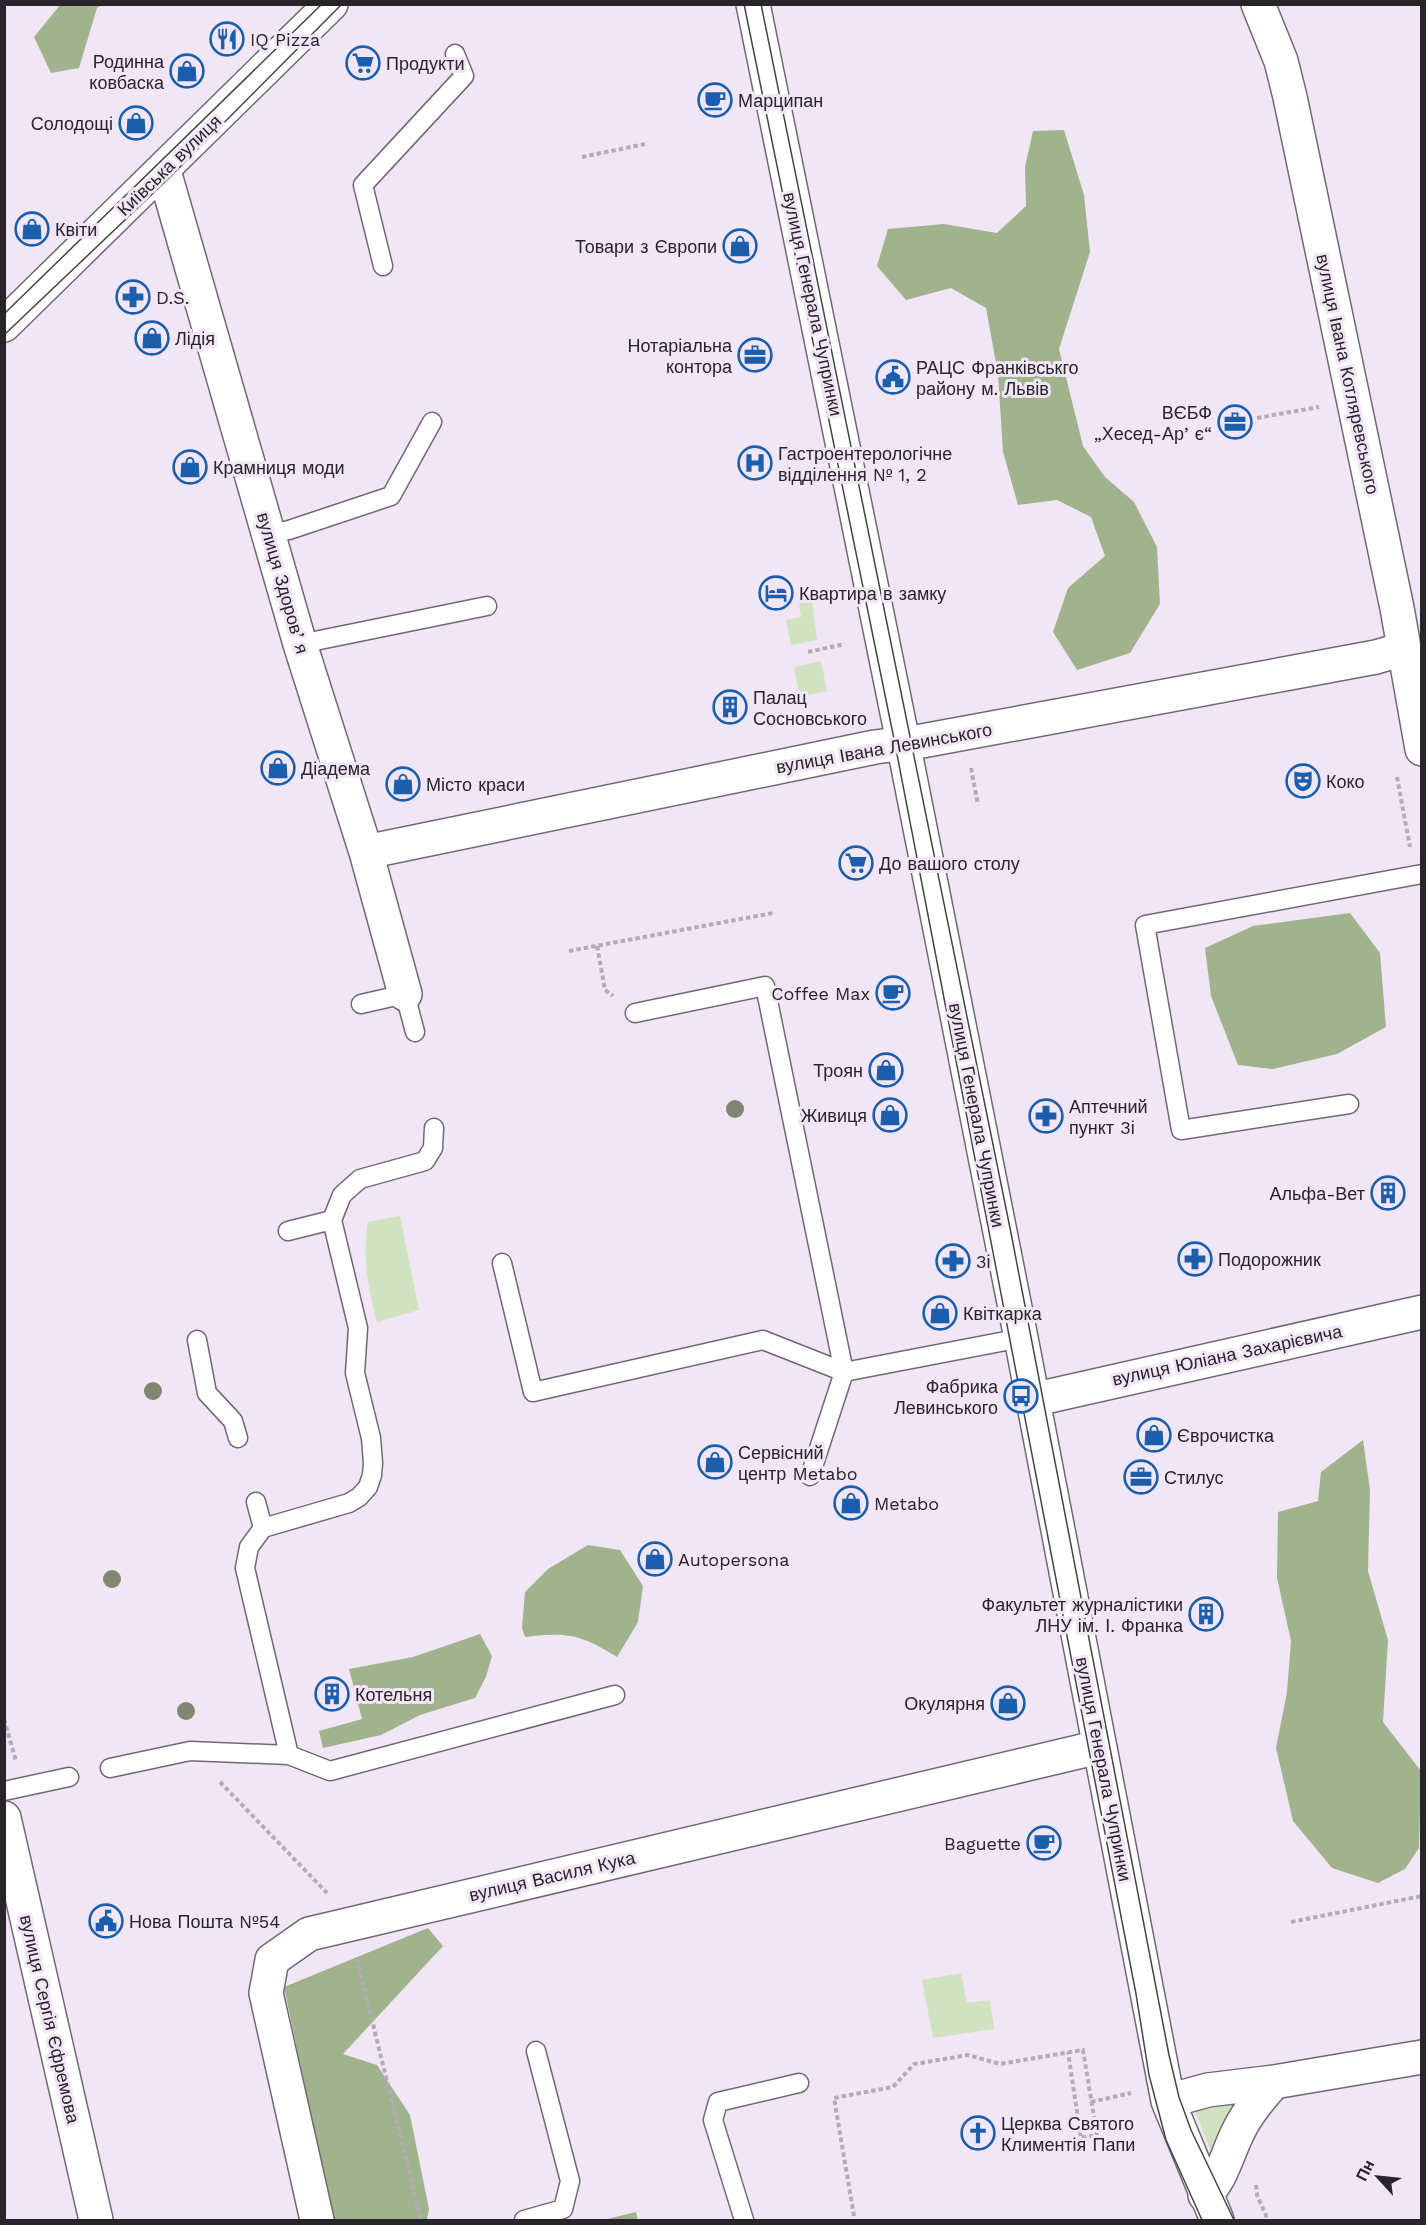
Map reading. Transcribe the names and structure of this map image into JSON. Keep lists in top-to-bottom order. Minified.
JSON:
{"streets":{"street":["Київська вулиця","вулиця Генерала Чупринки","вулиця Івана Котляревського","вулиця Здоровʼя","вулиця Івана Левинського","вулиця Юліана Захарієвича","вулиця Василя Кука","вулиця Сергія Єфремова"]},"crossings":[["Київська вулиця","вулиця Здоровʼя"],["вулиця Генерала Чупринки","вулиця Івана Левинського"],["вулиця Генерала Чупринки","вулиця Юліана Захарієвича"],["вулиця Генерала Чупринки","вулиця Василя Кука"],["вулиця Івана Котляревського","вулиця Івана Левинського"],["вулиця Здоровʼя","вулиця Івана Левинського"]],"places":{"restaurant":["IQ Pizza"],"supermarket":["Продукти","До вашого столу"],"shop":["Родинна ковбаска","Солодощі","Квіти","Товари з Європи","Лідія","Крамниця моди","Діадема","Місто краси","Троян","Живиця","Квіткарка","Єврочистка","Сервісний центр Metabo","Metabo","Autopersona","Окулярня"],"cafe":["Марципан","Coffee Max","Baguette"],"pharmacy":["D.S.","Аптечний пункт 3і","Подорожник","3і"],"office":["Нотаріальна контора","ВЄБФ „Хесед-Арʼє“","Стилус"],"public building":["РАЦС Франківськго району м. Львів","Нова Пошта №54"],"hospital":["Гастроентерологічне відділення № 1, 2"],"hotel":["Квартира в замку"],"building":["Палац Сосновського","Альфа-Вет","Факультет журналістики ЛНУ ім. І. Франка","Котельня"],"theatre":["Коко"],"bus stop":["Фабрика Левинського"],"church":["Церква Святого Климентія Папи"]},"north":"top left"}
